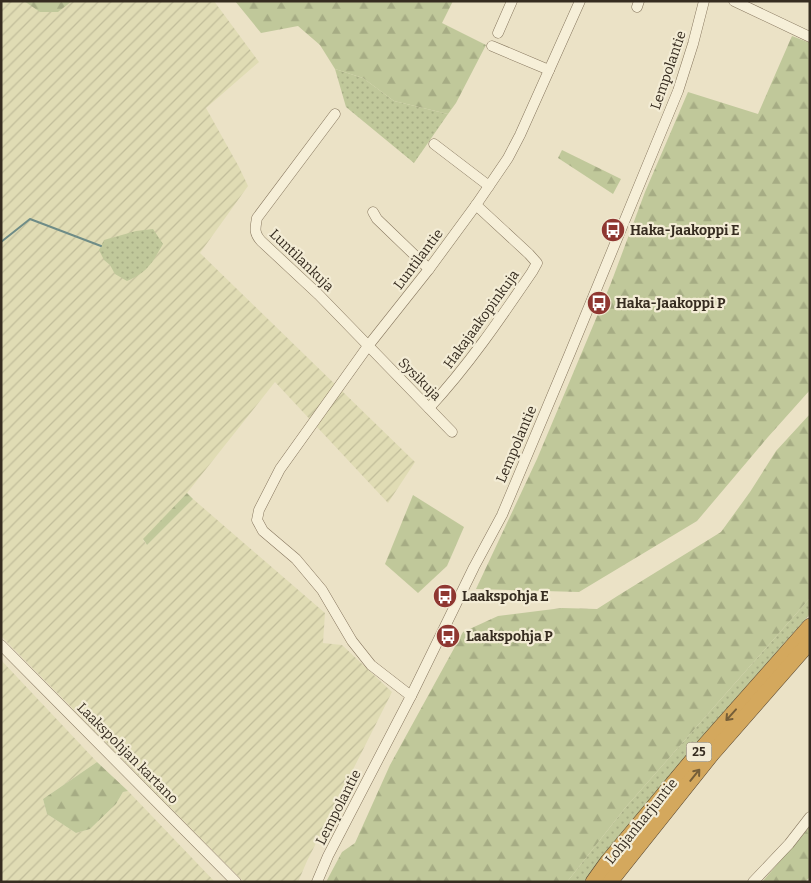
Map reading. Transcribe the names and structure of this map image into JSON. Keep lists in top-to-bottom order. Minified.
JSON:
{"streets":{"highway":["25","Lohjanharjuntie"],"street":["Lempolantie","Luntilantie","Luntilankuja","Hakajaakopinkuja","Sysikuja","Laakspohjan kartano"]},"crossings":[["Lempolantie","Luntilantie"],["Luntilantie","Luntilankuja"],["Luntilantie","Hakajaakopinkuja"],["Luntilantie","Sysikuja"],["Luntilankuja","Sysikuja"],["Hakajaakopinkuja","Sysikuja"]],"places":{"bus stop":["Haka-Jaakoppi E","Haka-Jaakoppi P","Laakspohja E","Laakspohja P"]}}
